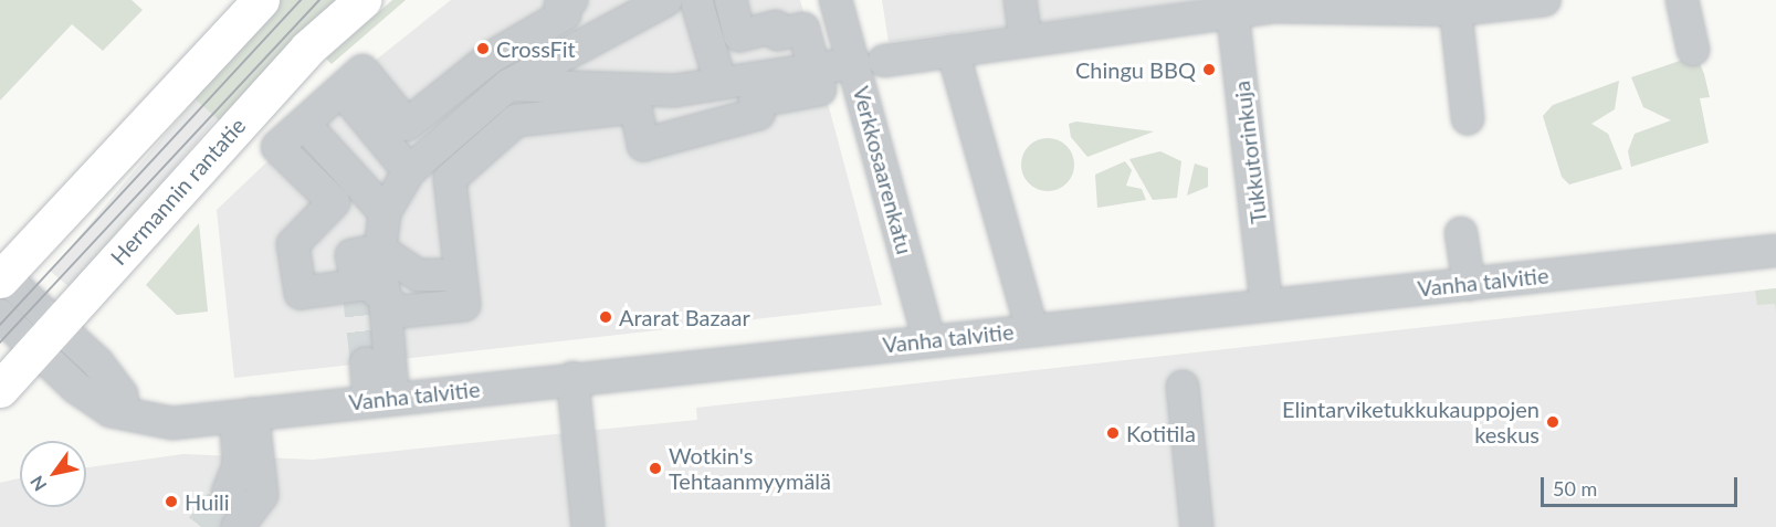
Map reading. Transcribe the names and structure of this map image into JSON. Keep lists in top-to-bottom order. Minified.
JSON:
{"streets":{"main road":["Hermannin rantatie"],"street":["Tukkutorinkuja","Verkkosaarenkatu","Vanha talvitie"]},"crossings":[["Tukkutorinkuja","Vanha talvitie"],["Verkkosaarenkatu","Vanha talvitie"],["Hermannin rantatie","Vanha talvitie"]],"places":["CrossFit","Chingu BBQ","Ararat Bazaar","Elintarviketukkukauppojen keskus","Kotitila","Wotkin's Tehtaanmyymälä","Huili"],"scale_bar":"50 m","north":"bottom left"}
